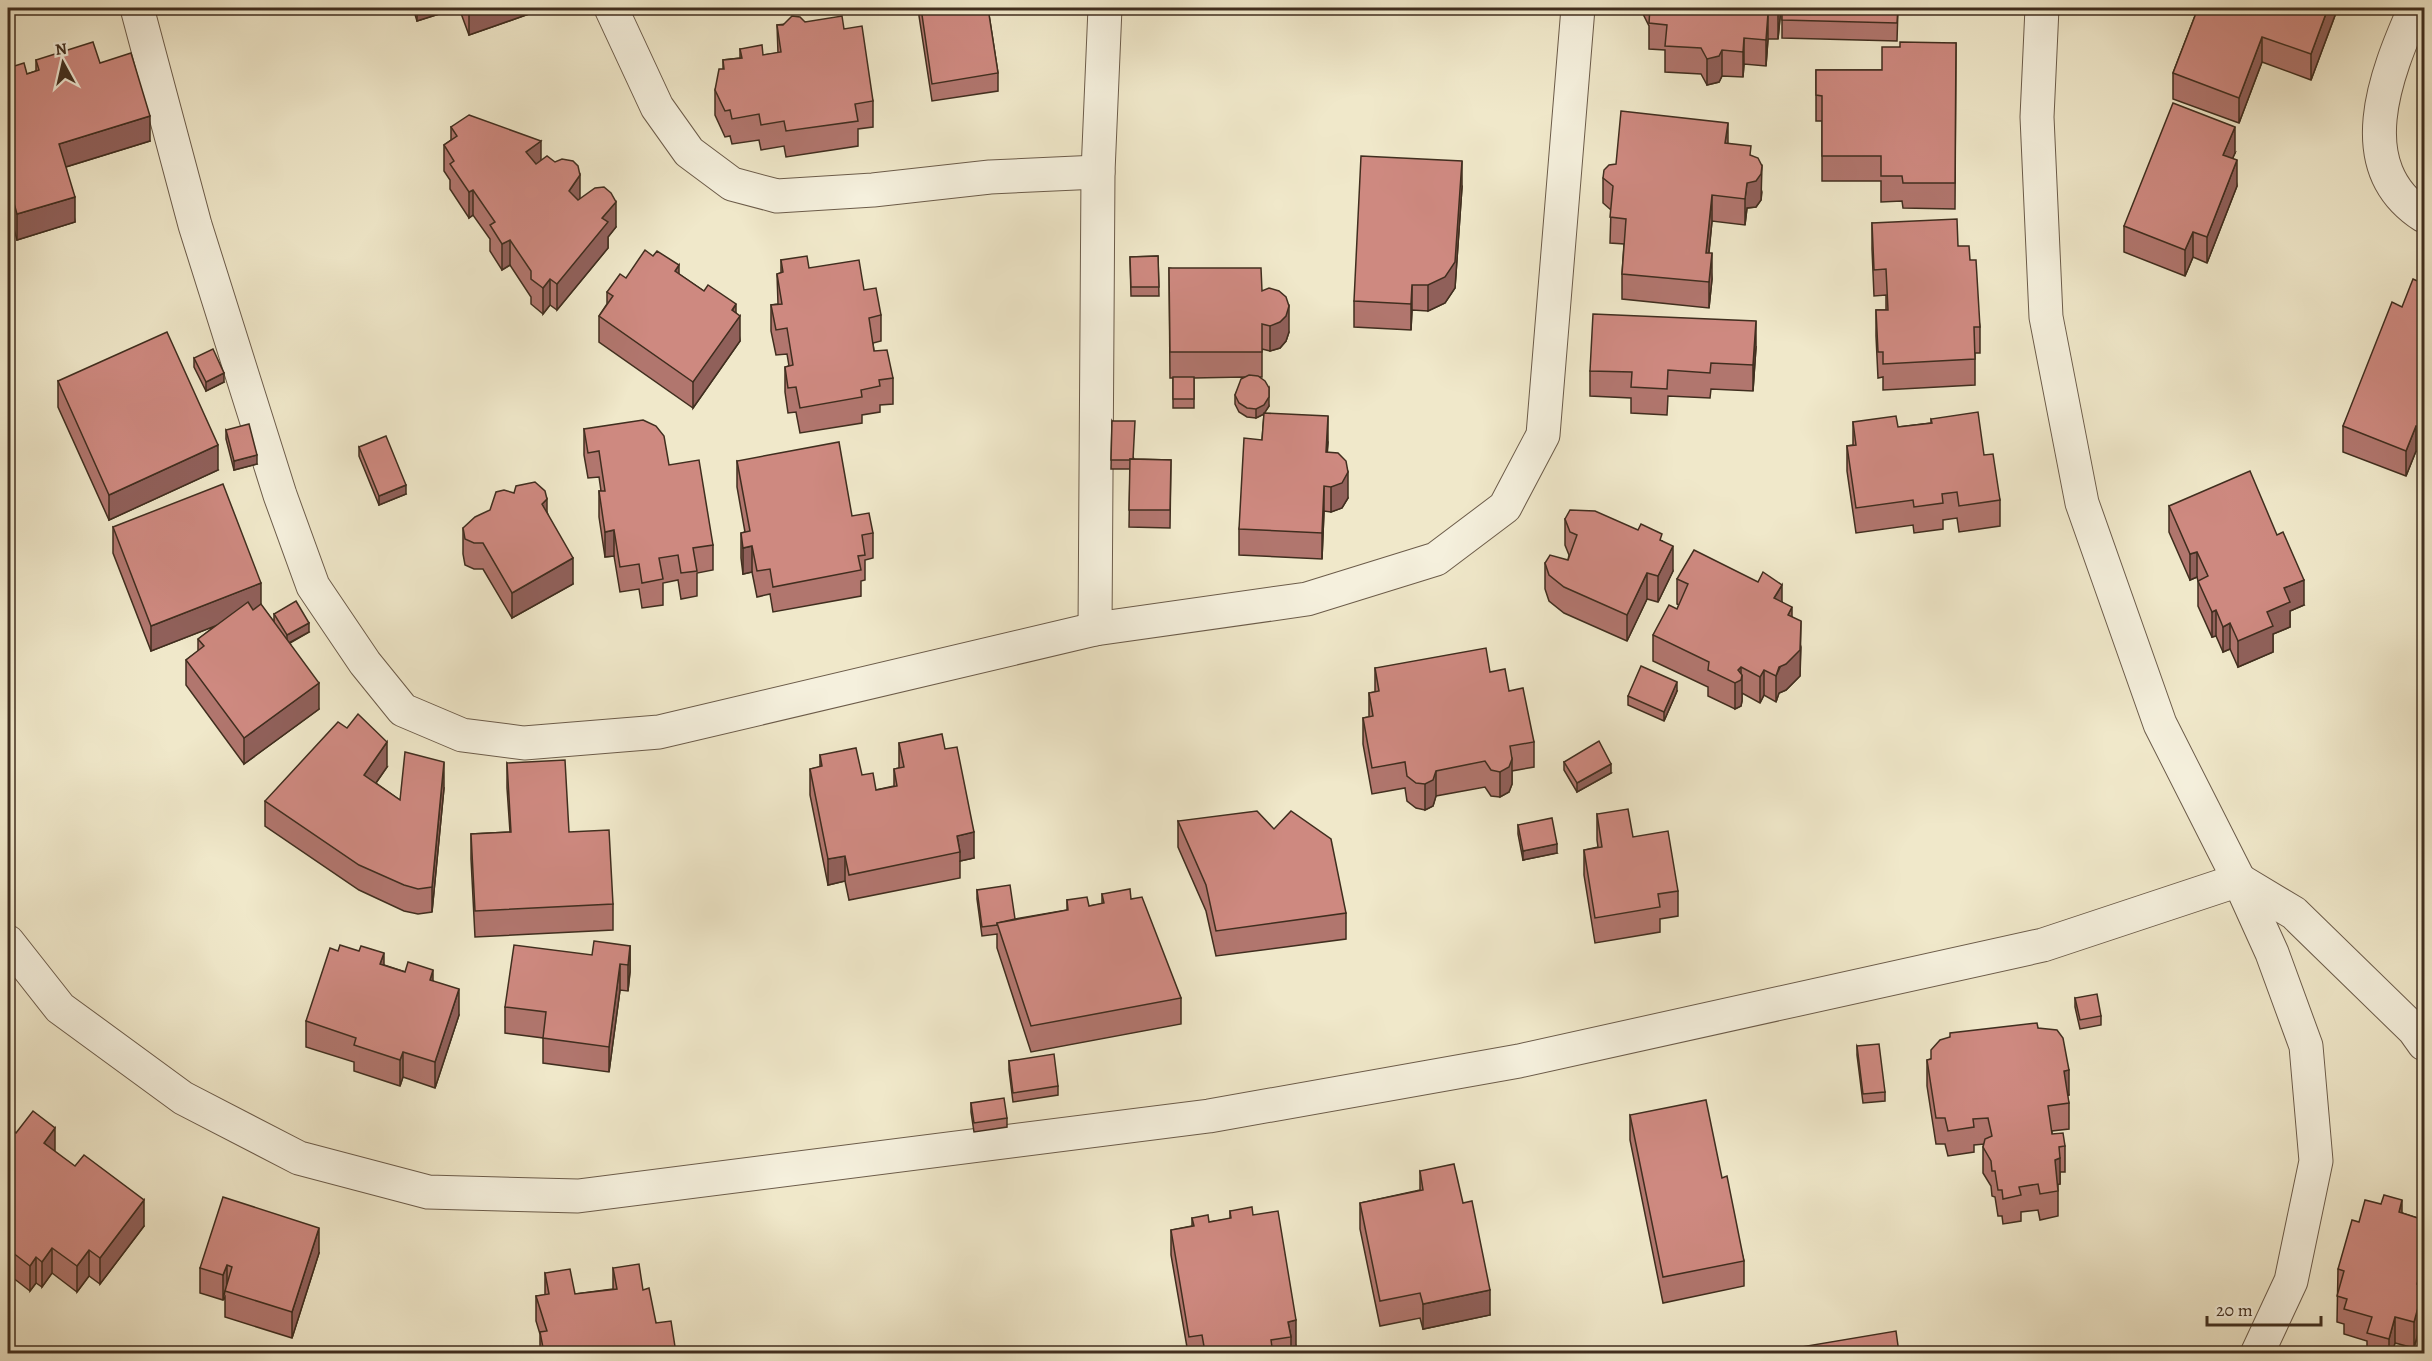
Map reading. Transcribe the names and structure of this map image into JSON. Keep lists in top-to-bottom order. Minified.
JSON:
{"scale_bar":"20 m","north":"top"}
